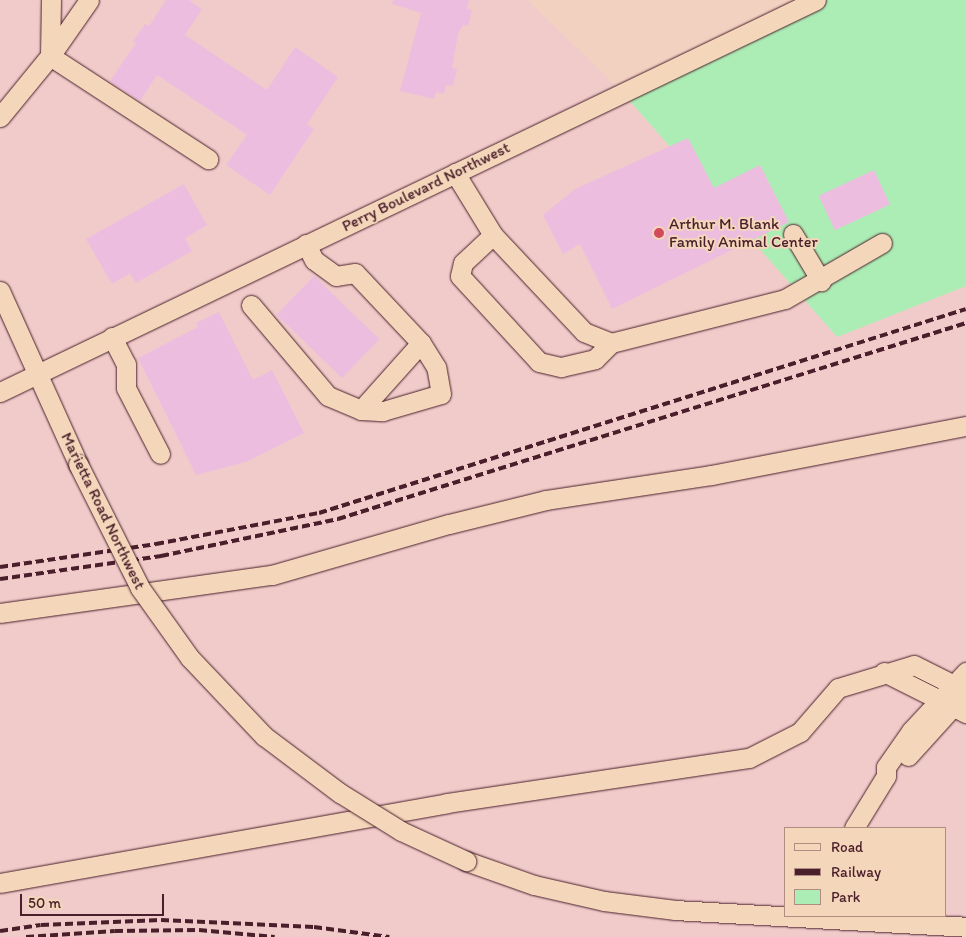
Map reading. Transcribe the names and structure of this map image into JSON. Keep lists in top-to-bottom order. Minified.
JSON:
{"streets":{"street":["Perry Boulevard Northwest","Marietta Road Northwest"]},"crossings":[["Perry Boulevard Northwest","Marietta Road Northwest"]],"places":["Arthur M. Blank Family Animal Center"],"legend":["Road","Railway","Park"],"scale_bar":"50 m"}
